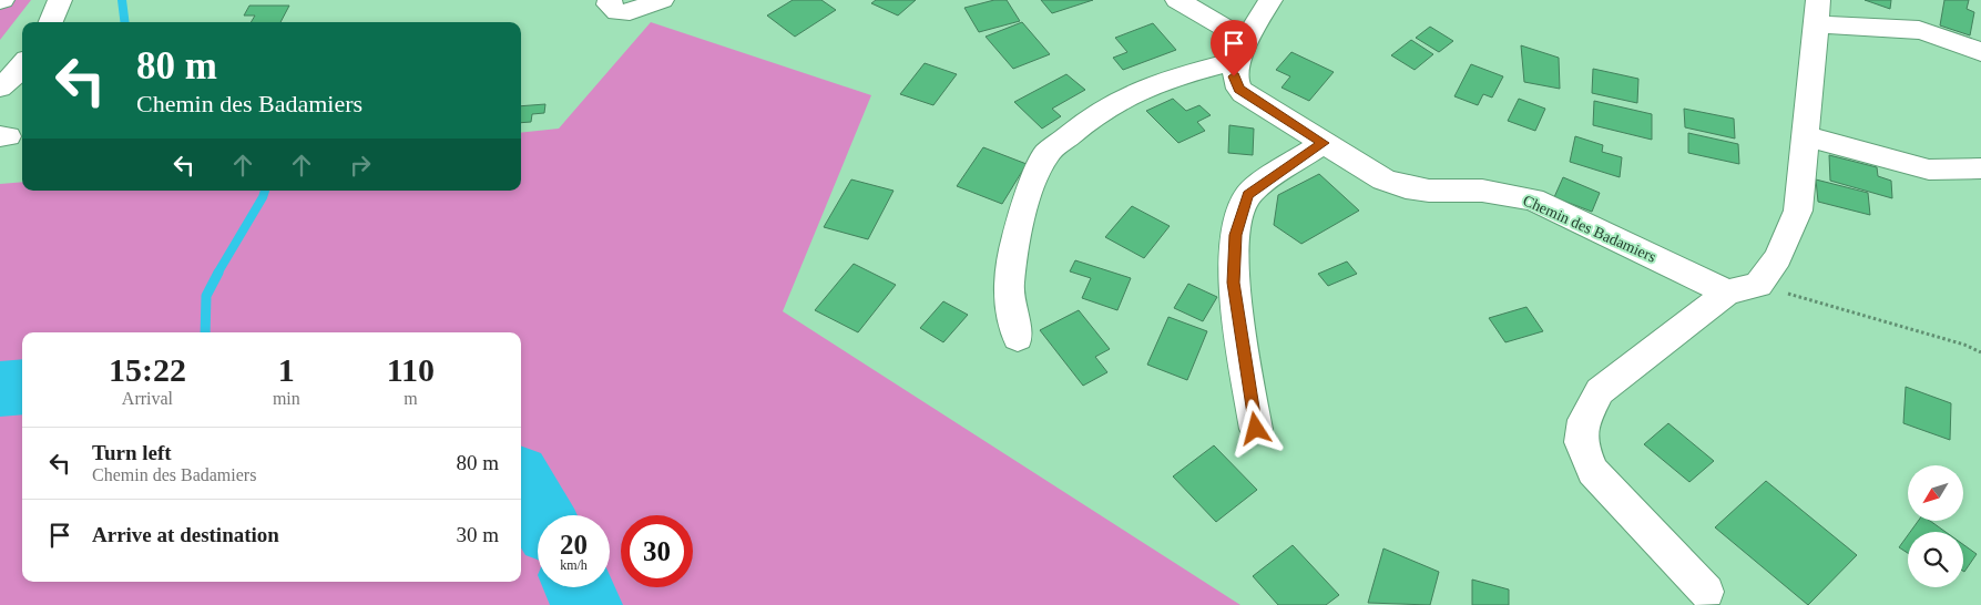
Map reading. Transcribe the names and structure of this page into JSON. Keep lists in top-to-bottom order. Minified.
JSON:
{"streets":{"street":["Chemin des Badamiers"]},"north":"bottom left","page":{"turn":["80 m","Chemin des Badamiers"],"eta":["15:22","Arrival","1","min","110","m"],"list":[{"name":"Turn left","note":"Chemin des Badamiers","value":"80 m"},{"name":"Arrive at destination","value":"30 m"}],"speed":"20 km/h","limit":"30"}}
